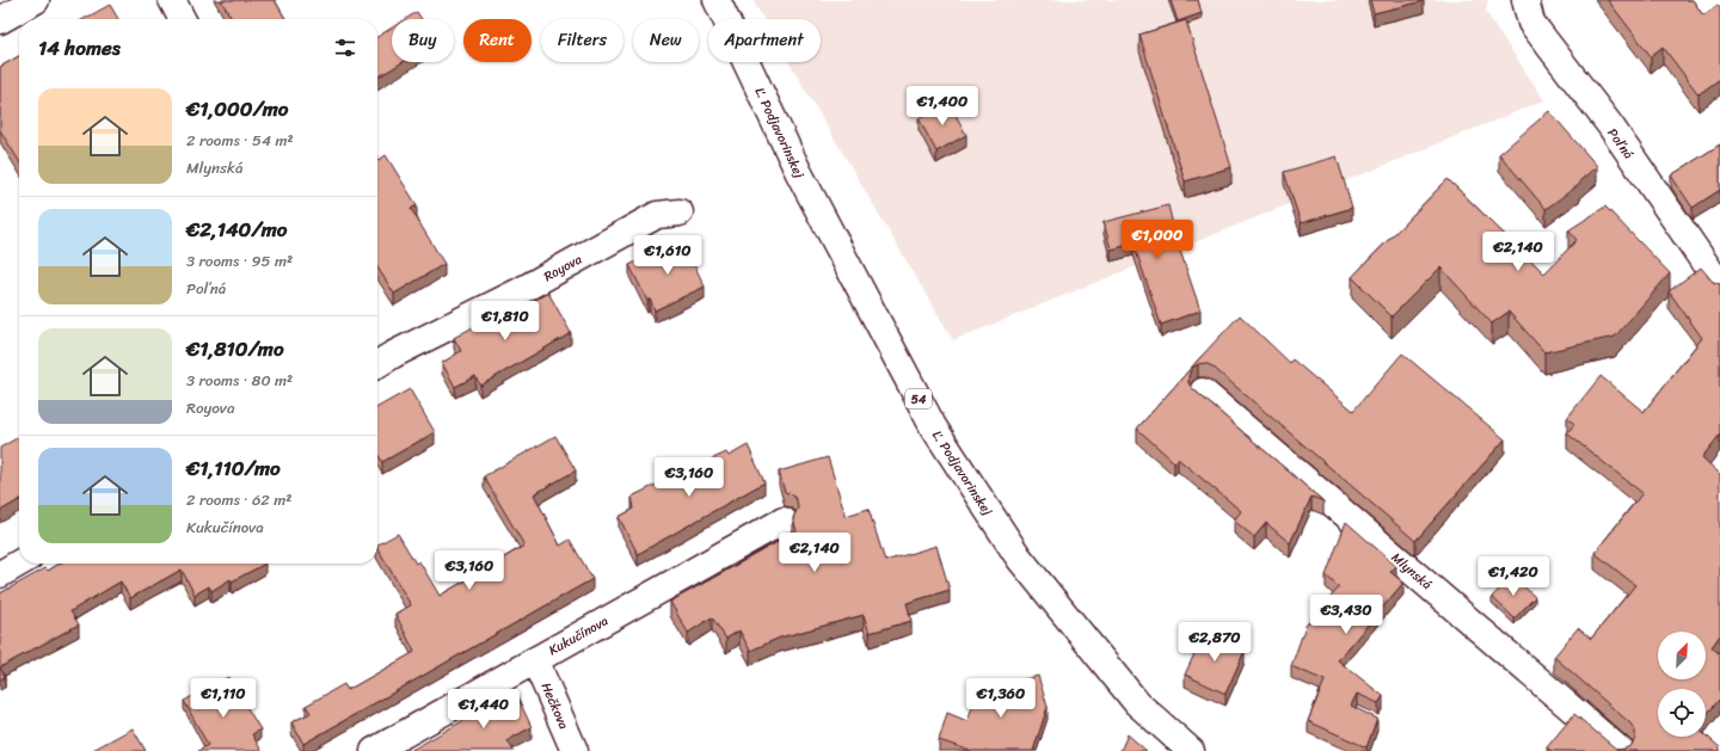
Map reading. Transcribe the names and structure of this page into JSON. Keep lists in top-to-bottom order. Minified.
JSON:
{"streets":{"street":["Ľ. Podjavorinskej","Poľná","Royova","54","Mlynská","Kukučínova","Hečkova"]},"crossings":[["Kukučínova","Hečkova"]],"north":"top right","page":{"chip":["Buy","Rent","Filters","New","Apartment"],"heading":"14 homes","list":[{"name":"€1,000/mo","note":"2 rooms · 54 m² · Mlynská"},{"name":"€2,140/mo","note":"3 rooms · 95 m² · Poľná"},{"name":"€1,810/mo","note":"3 rooms · 80 m² · Royova"},{"name":"€1,110/mo","note":"2 rooms · 62 m² · Kukučínova"}],"price":["€1,400","€1,000","€2,140","€1,610","€1,810","€3,160","€2,140","€3,160","€1,420","€3,430","€2,870","€1,110","€1,360","€1,440"]}}
